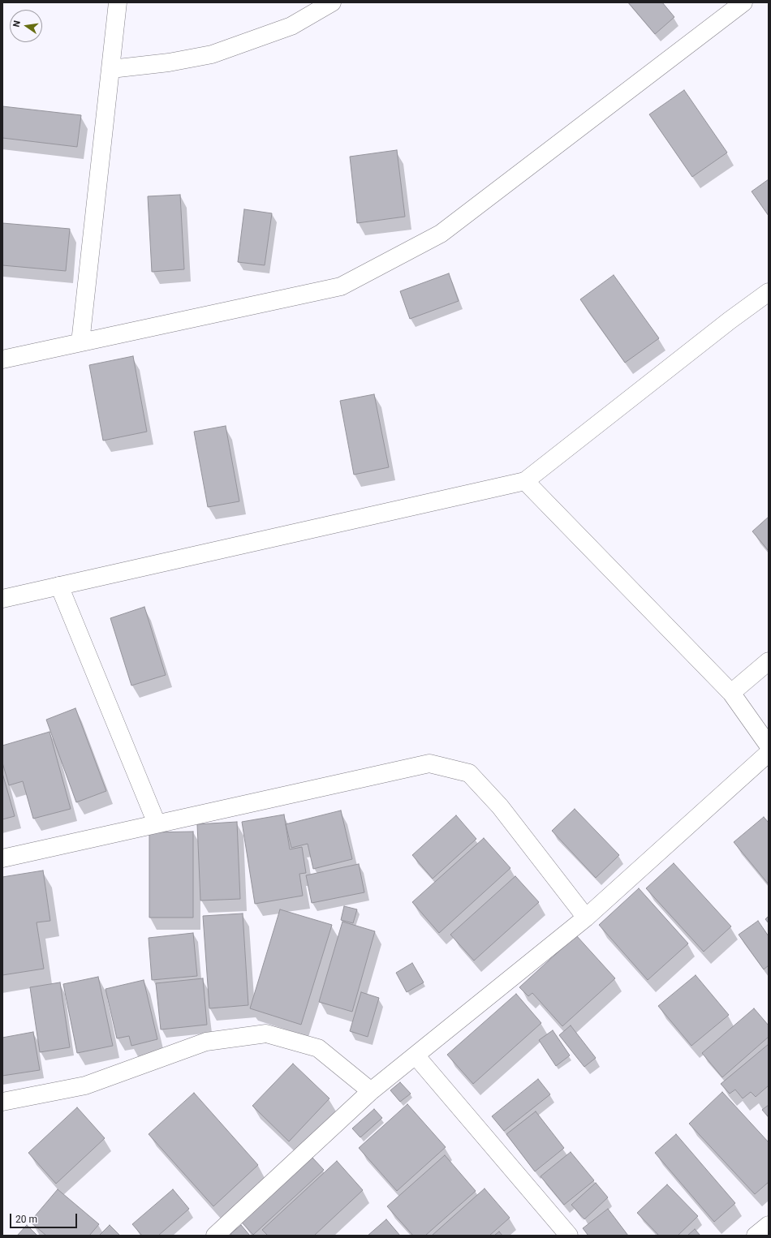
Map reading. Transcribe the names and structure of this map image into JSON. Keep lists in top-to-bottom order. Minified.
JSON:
{"scale_bar":"20 m","north":"left"}
